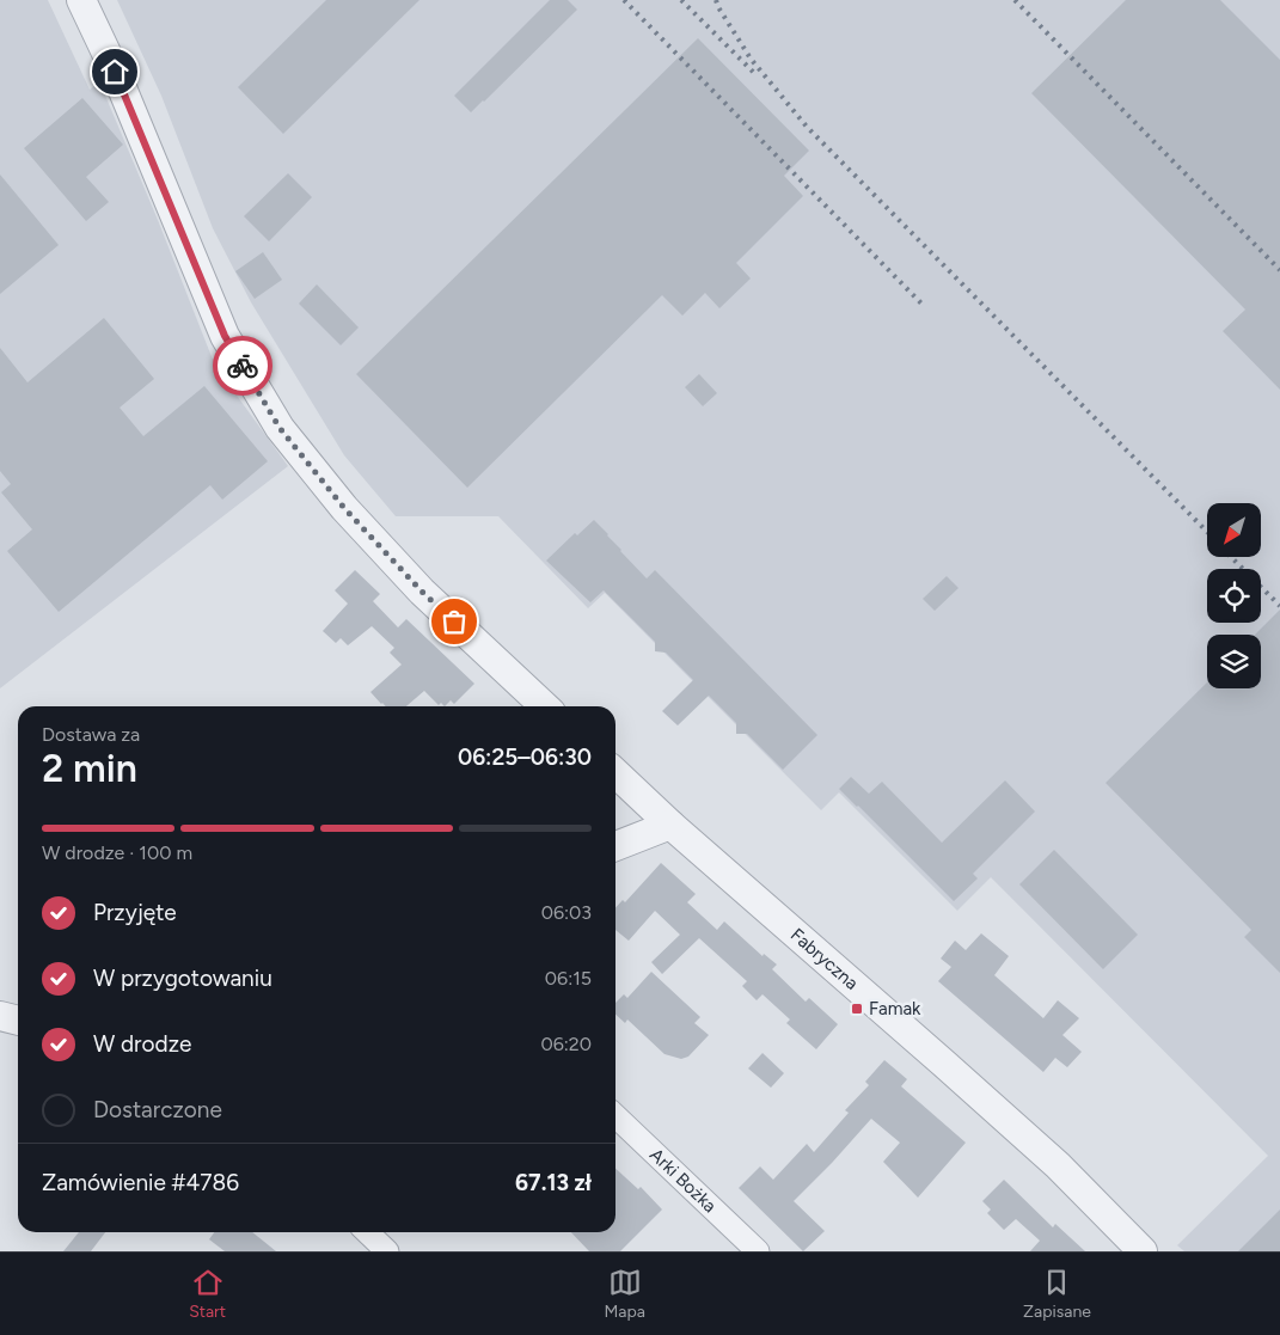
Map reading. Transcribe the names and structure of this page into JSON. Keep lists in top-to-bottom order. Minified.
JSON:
{"streets":{"street":["Fabryczna","Arki Bożka"]},"places":{"transit":["Famak"]},"north":"bottom left","page":{"heading":["2 min","Dostawa za","06:25–06:30"],"panel":["Zamówienie #4786","67.13 zł"],"bar":"W drodze · 100 m","list":[["Przyjęte","06:03"],["W przygotowaniu","06:15"],["W drodze","06:20"],"Dostarczone"],"tabs":["Start","Mapa","Zapisane"]}}
